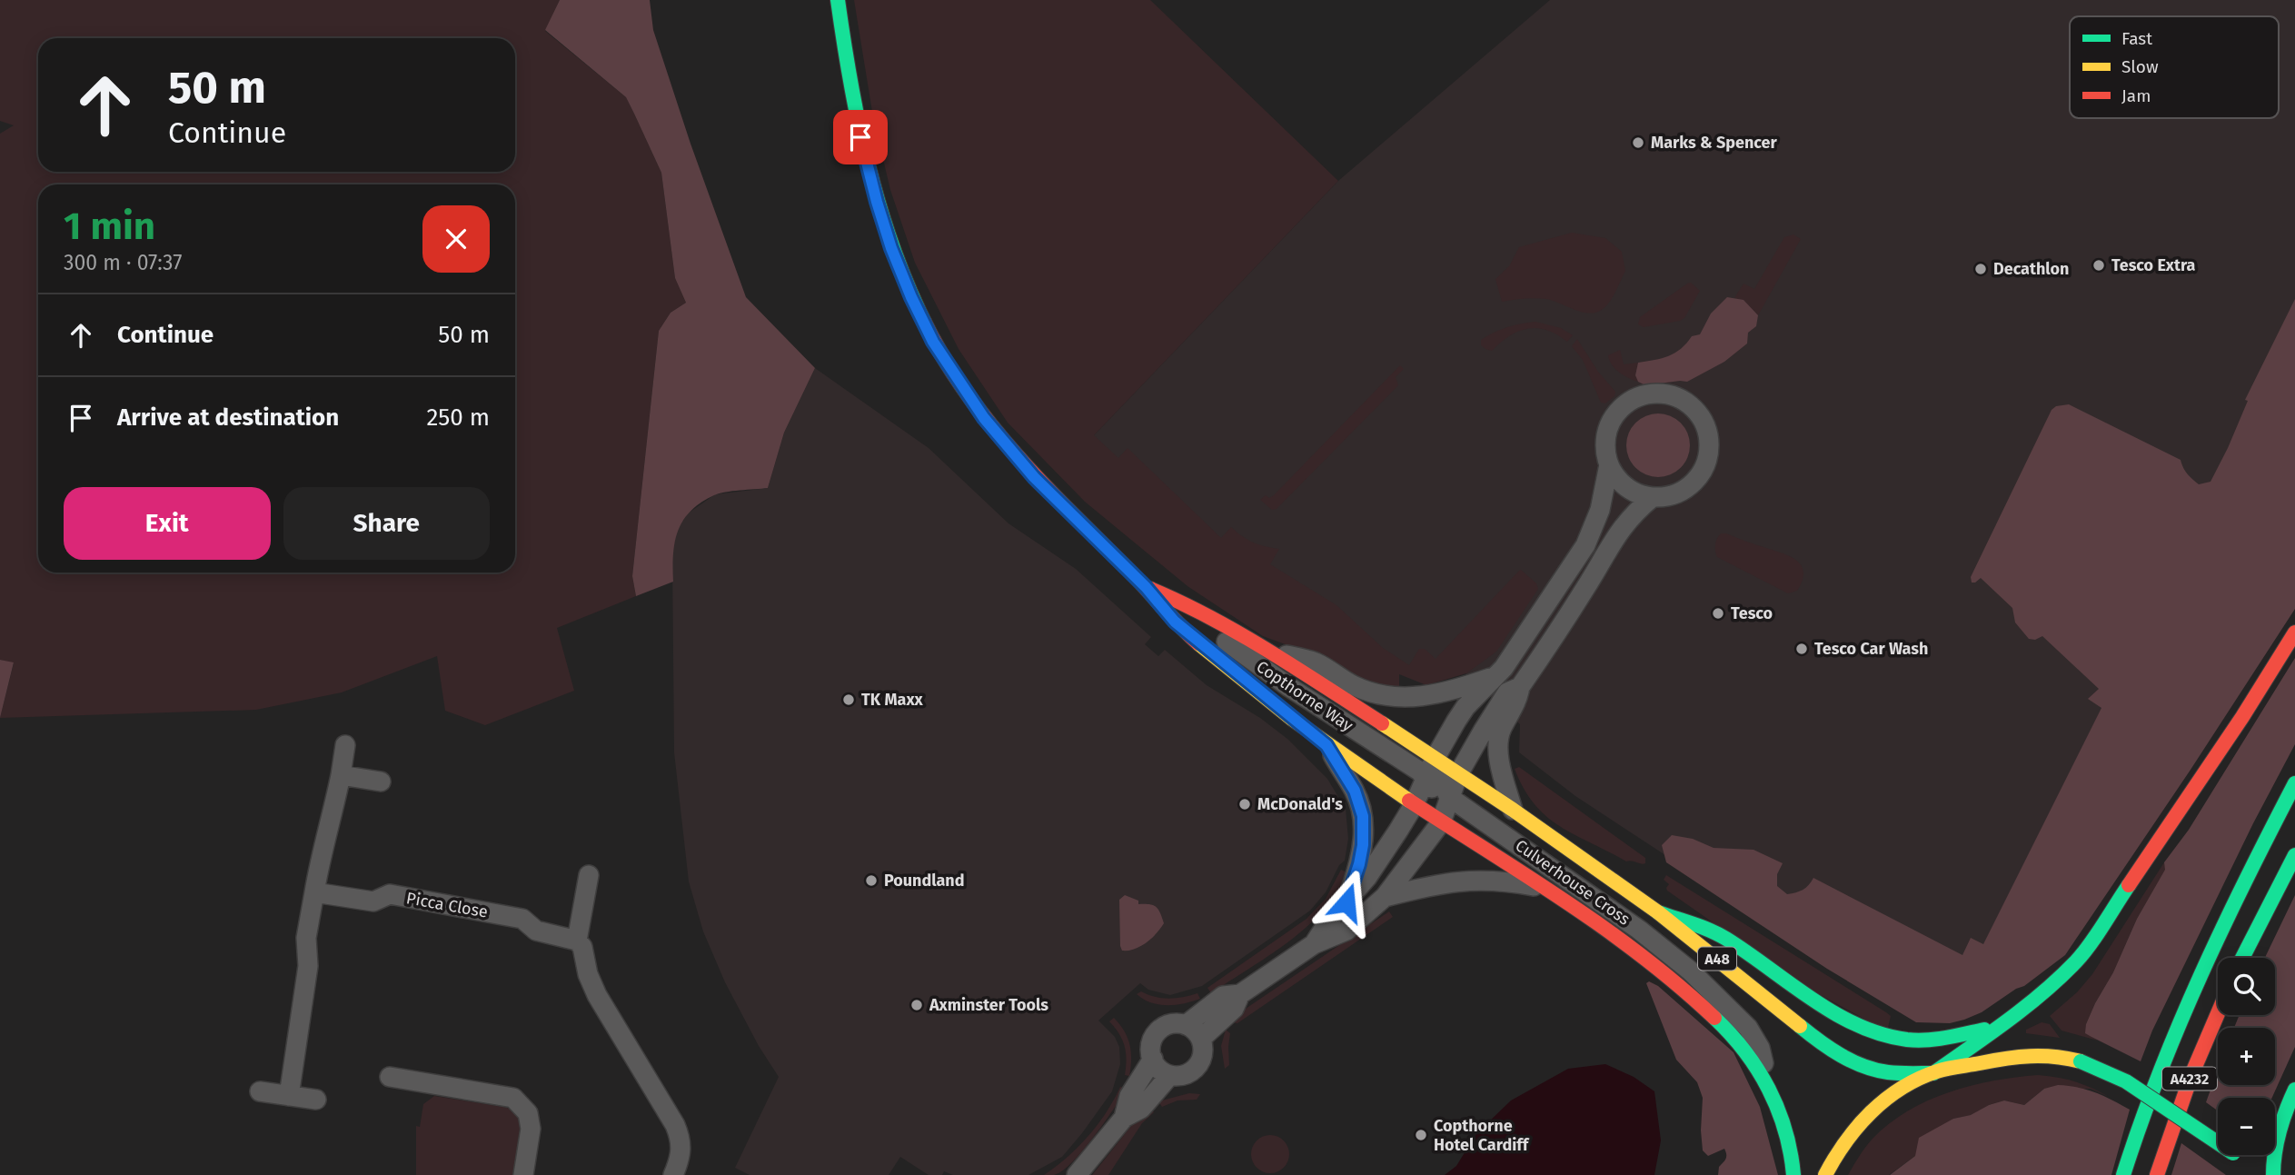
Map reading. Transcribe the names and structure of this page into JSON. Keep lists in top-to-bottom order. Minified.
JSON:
{"streets":{"main road":["A48","A4232"],"street":["Copthorne Way","Culverhouse Cross","Picca Close"]},"crossings":[["Copthorne Way","Culverhouse Cross"],["Copthorne Way","A48"],["Culverhouse Cross","A48"]],"places":["Marks & Spencer","Tesco Extra","Decathlon","Tesco","Tesco Car Wash","TK Maxx","McDonald's","Poundland","Axminster Tools","Copthorne Hotel Cardiff"],"legend":["Fast","Slow","Jam"],"page":{"turn":["50 m","Continue"],"heading":["1 min","300 m · 07:37"],"list":[{"name":"Continue","value":"50 m"},{"name":"Arrive at destination","value":"250 m"}],"buttons":["Exit","Share"],"map_buttons":["+","−"]}}
